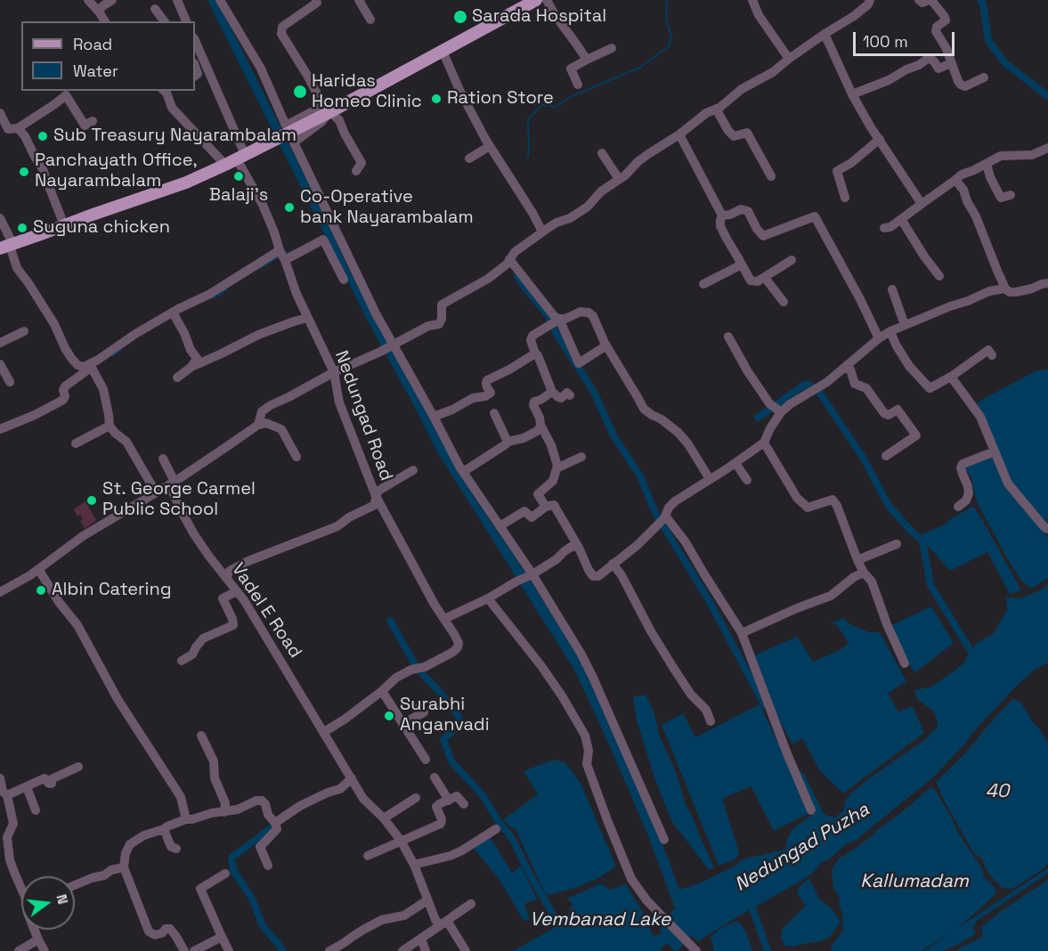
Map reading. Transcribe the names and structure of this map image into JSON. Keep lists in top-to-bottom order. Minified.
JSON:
{"streets":{"street":["Nedungad Road","Vadel E Road"]},"crossings":[["Nedungad Road","Vadel E Road"]],"water":["40","Nedungad Puzha","Kallumadam","Vembanad Lake"],"places":["Sarada Hospital","Haridas Homeo Clinic","Ration Store","Sub Treasury Nayarambalam","Panchayath Office, Nayarambalam","Balaji's","Co-Operative bank Nayarambalam","Suguna chicken","St. George Carmel Public School","Albin Catering","Surabhi Anganvadi"],"legend":["Road","Water"],"scale_bar":"100 m","north":"right"}
